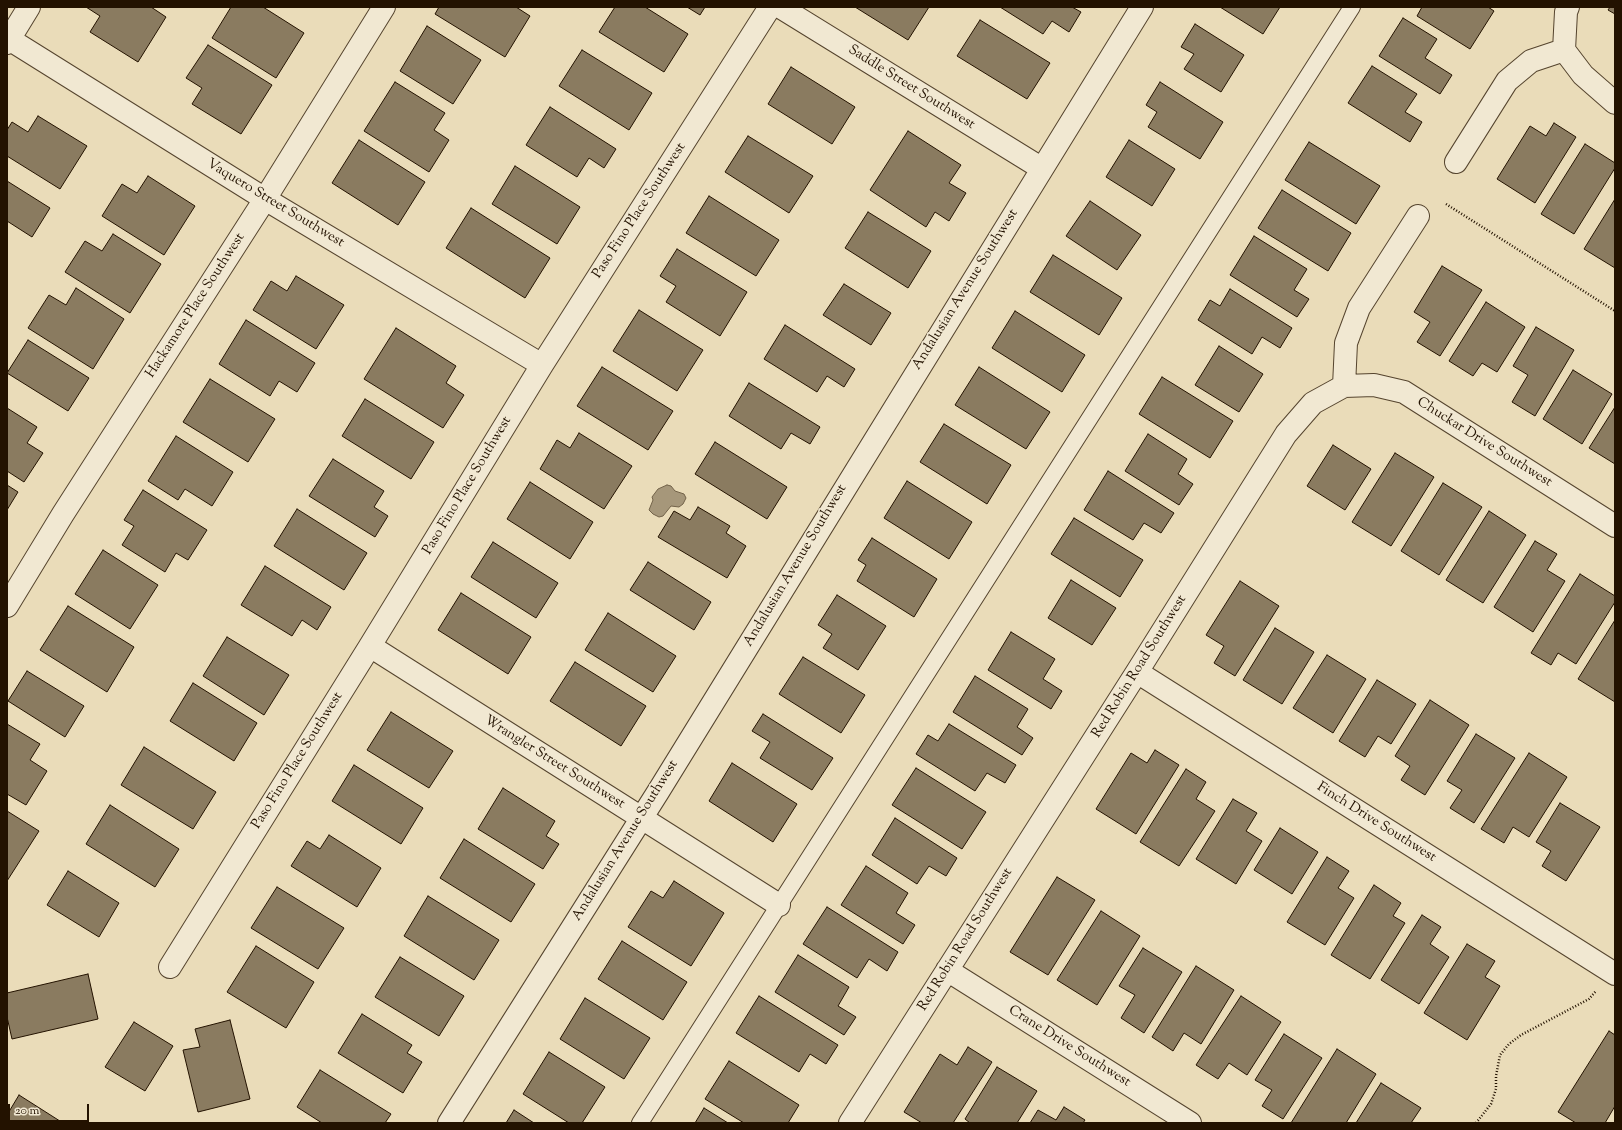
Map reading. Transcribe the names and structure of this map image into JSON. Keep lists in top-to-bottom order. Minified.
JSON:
{"streets":{"street":["Saddle Street Southwest","Vaquero Street Southwest","Paso Fino Place Southwest","Andalusian Avenue Southwest","Hackamore Place Southwest","Chuckar Drive Southwest","Red Robin Road Southwest","Wrangler Street Southwest","Finch Drive Southwest","Crane Drive Southwest"]},"crossings":[["Saddle Street Southwest","Andalusian Avenue Southwest"],["Vaquero Street Southwest","Paso Fino Place Southwest"],["Vaquero Street Southwest","Hackamore Place Southwest"],["Paso Fino Place Southwest","Wrangler Street Southwest"],["Andalusian Avenue Southwest","Wrangler Street Southwest"],["Chuckar Drive Southwest","Red Robin Road Southwest"],["Red Robin Road Southwest","Finch Drive Southwest"],["Red Robin Road Southwest","Crane Drive Southwest"]],"scale_bar":"20 m"}
